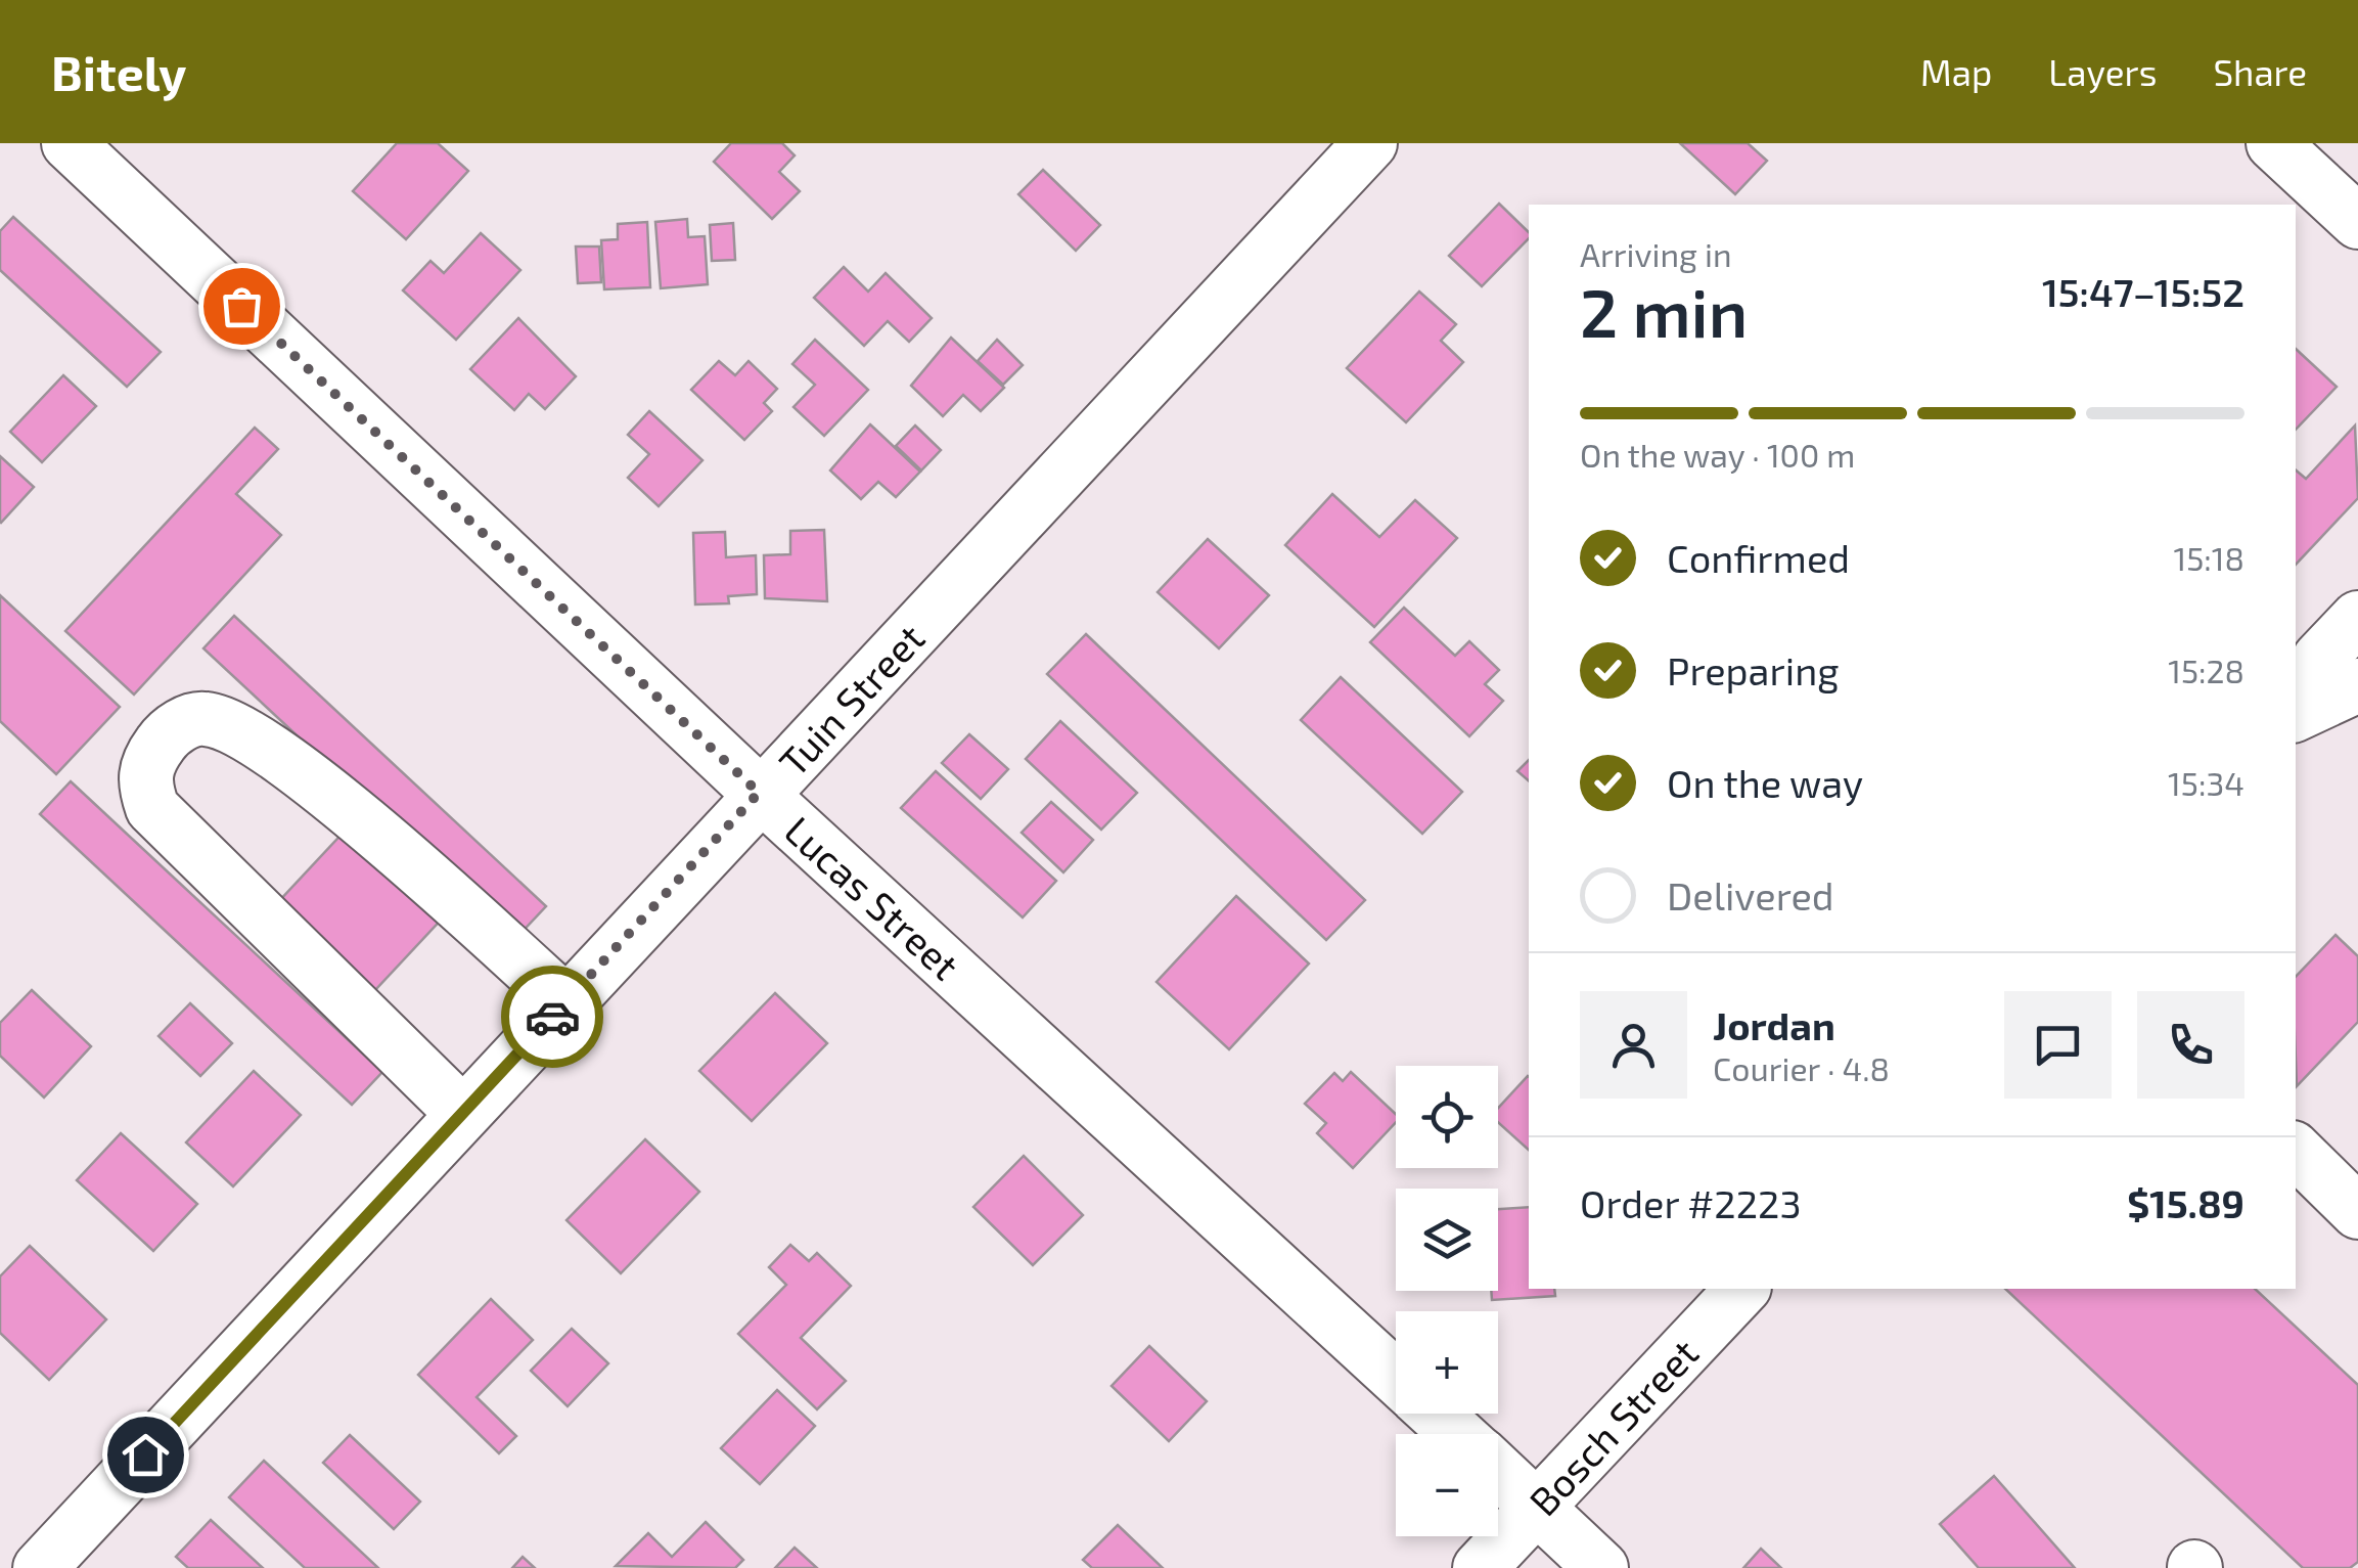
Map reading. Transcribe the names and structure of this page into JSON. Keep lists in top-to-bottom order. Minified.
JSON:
{"streets":{"street":["Tuin Street","Lucas Street","Bosch Street"]},"crossings":[["Tuin Street","Lucas Street"],["Lucas Street","Bosch Street"]],"page":{"header":"Bitely","nav":["Map","Layers","Share"],"heading":["2 min","Arriving in","15:47–15:52"],"panel":["Jordan","Courier · 4.8","Order #2223","$15.89"],"bar":"On the way · 100 m","list":[["Confirmed","15:18"],["Preparing","15:28"],["On the way","15:34"],"Delivered"],"map_buttons":["+","−"]}}
